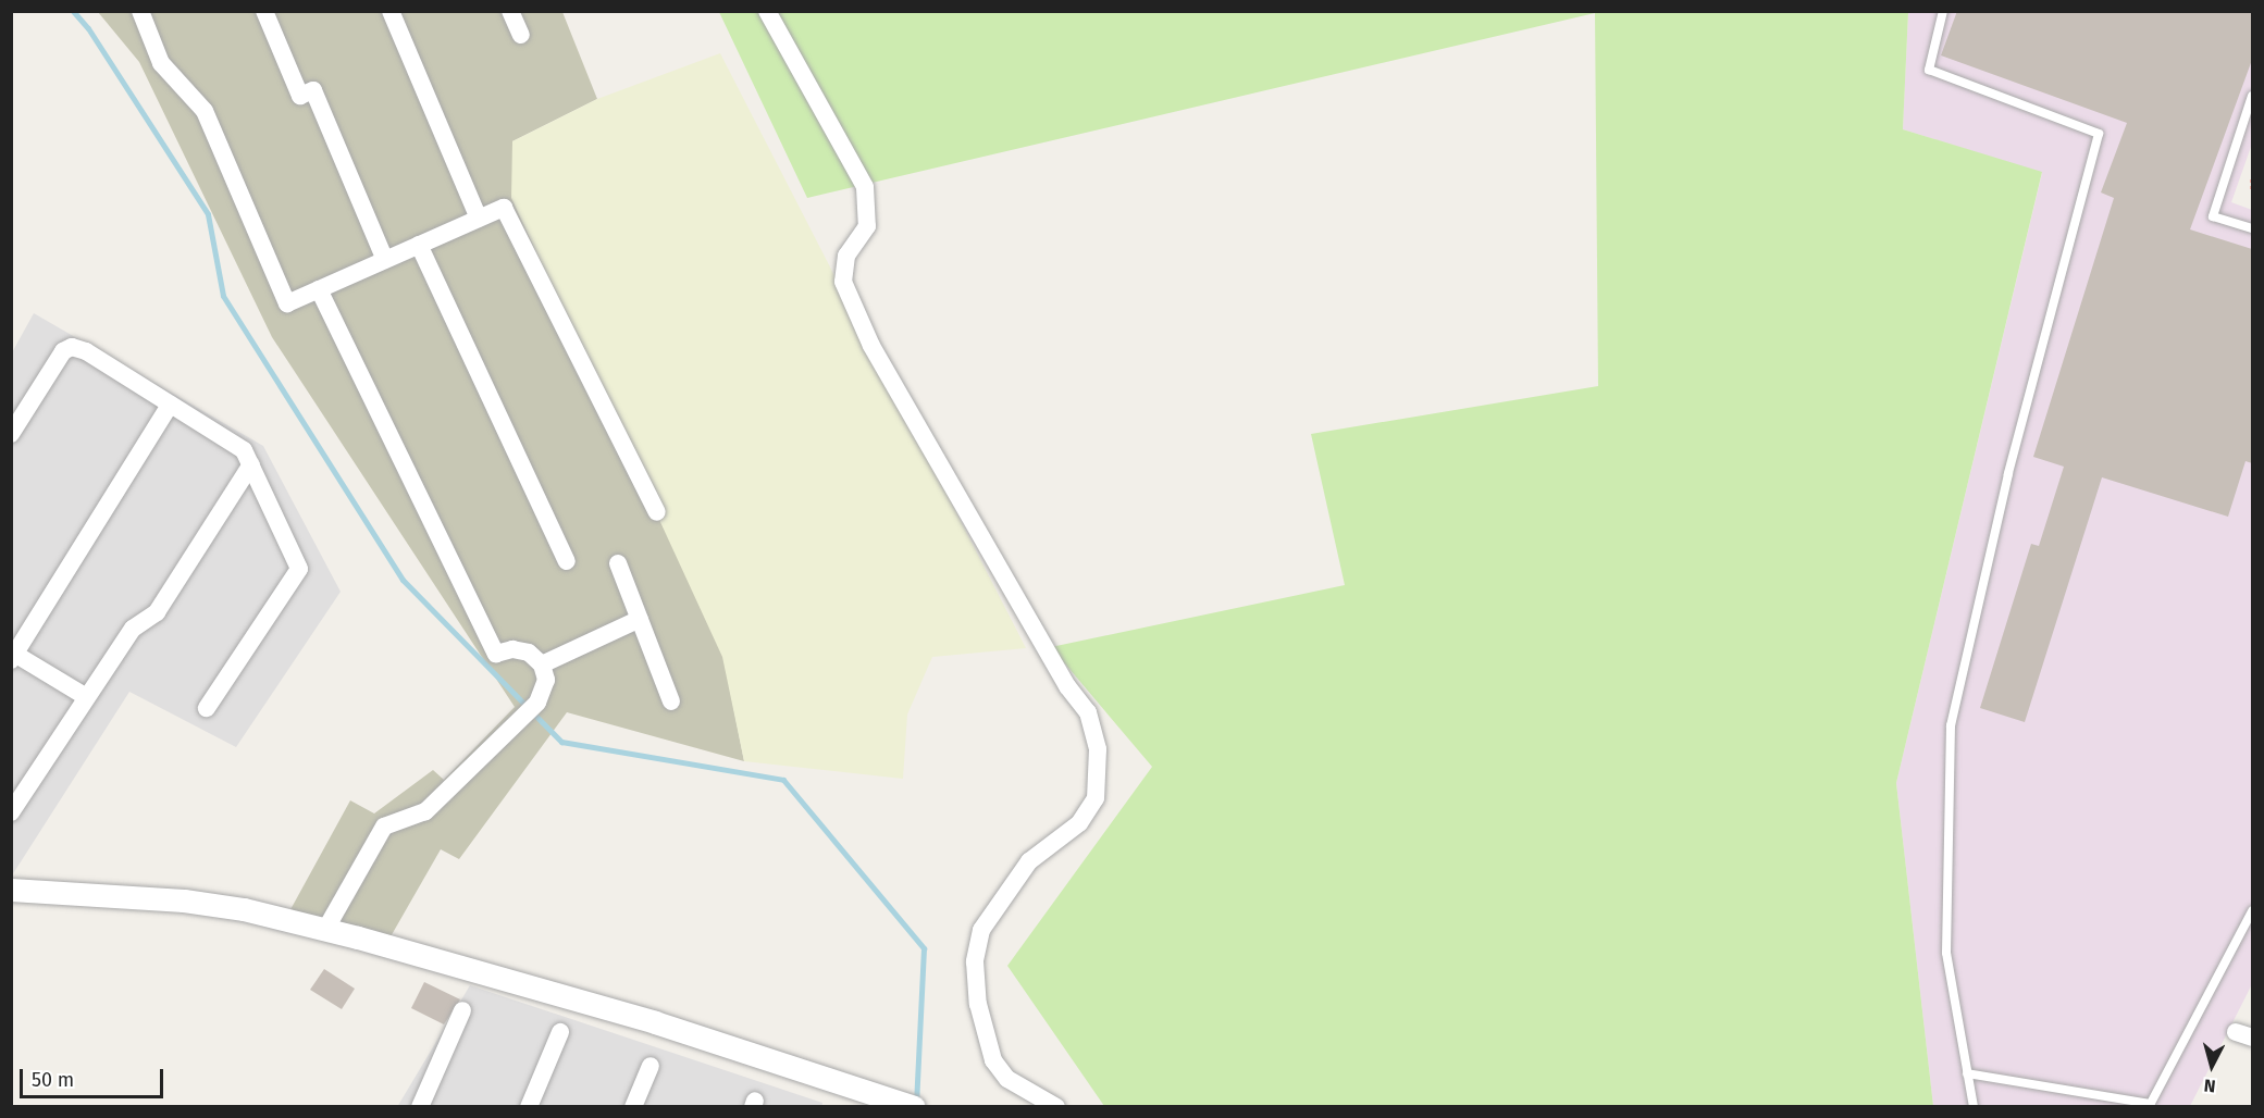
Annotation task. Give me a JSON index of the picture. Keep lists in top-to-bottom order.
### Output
{
  "scale_bar": "50 m",
  "north": "bottom"
}
